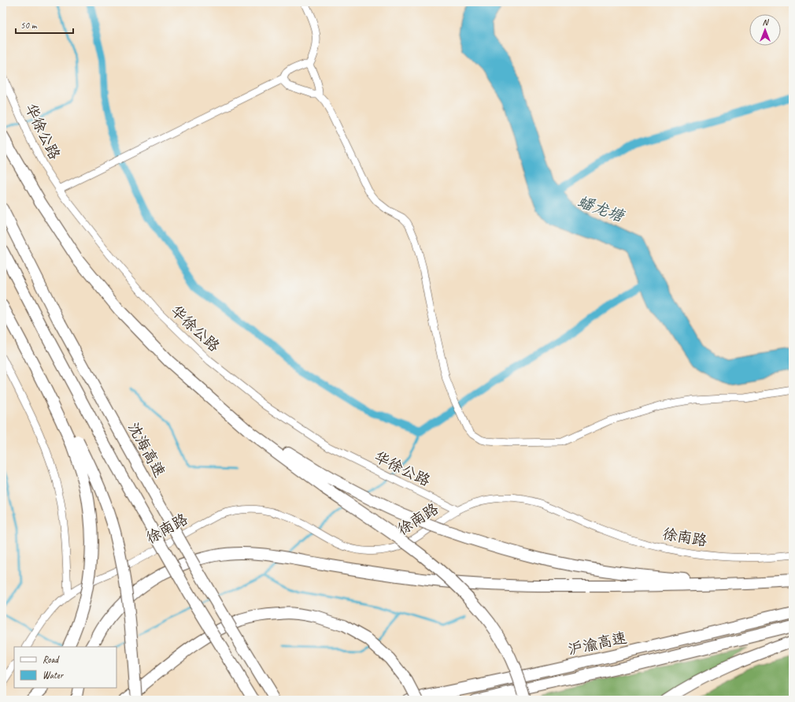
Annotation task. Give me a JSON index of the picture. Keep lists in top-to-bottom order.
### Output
{
  "streets": {
    "highway": ["沈海高速", "沪渝高速"],
    "street": ["华徐公路", "徐南路"]
  },
  "crossings": [
    ["华徐公路", "徐南路"]
  ],
  "water": ["蟠龙塘"],
  "legend": ["Road", "Water"],
  "scale_bar": "50 m",
  "north": "top"
}
